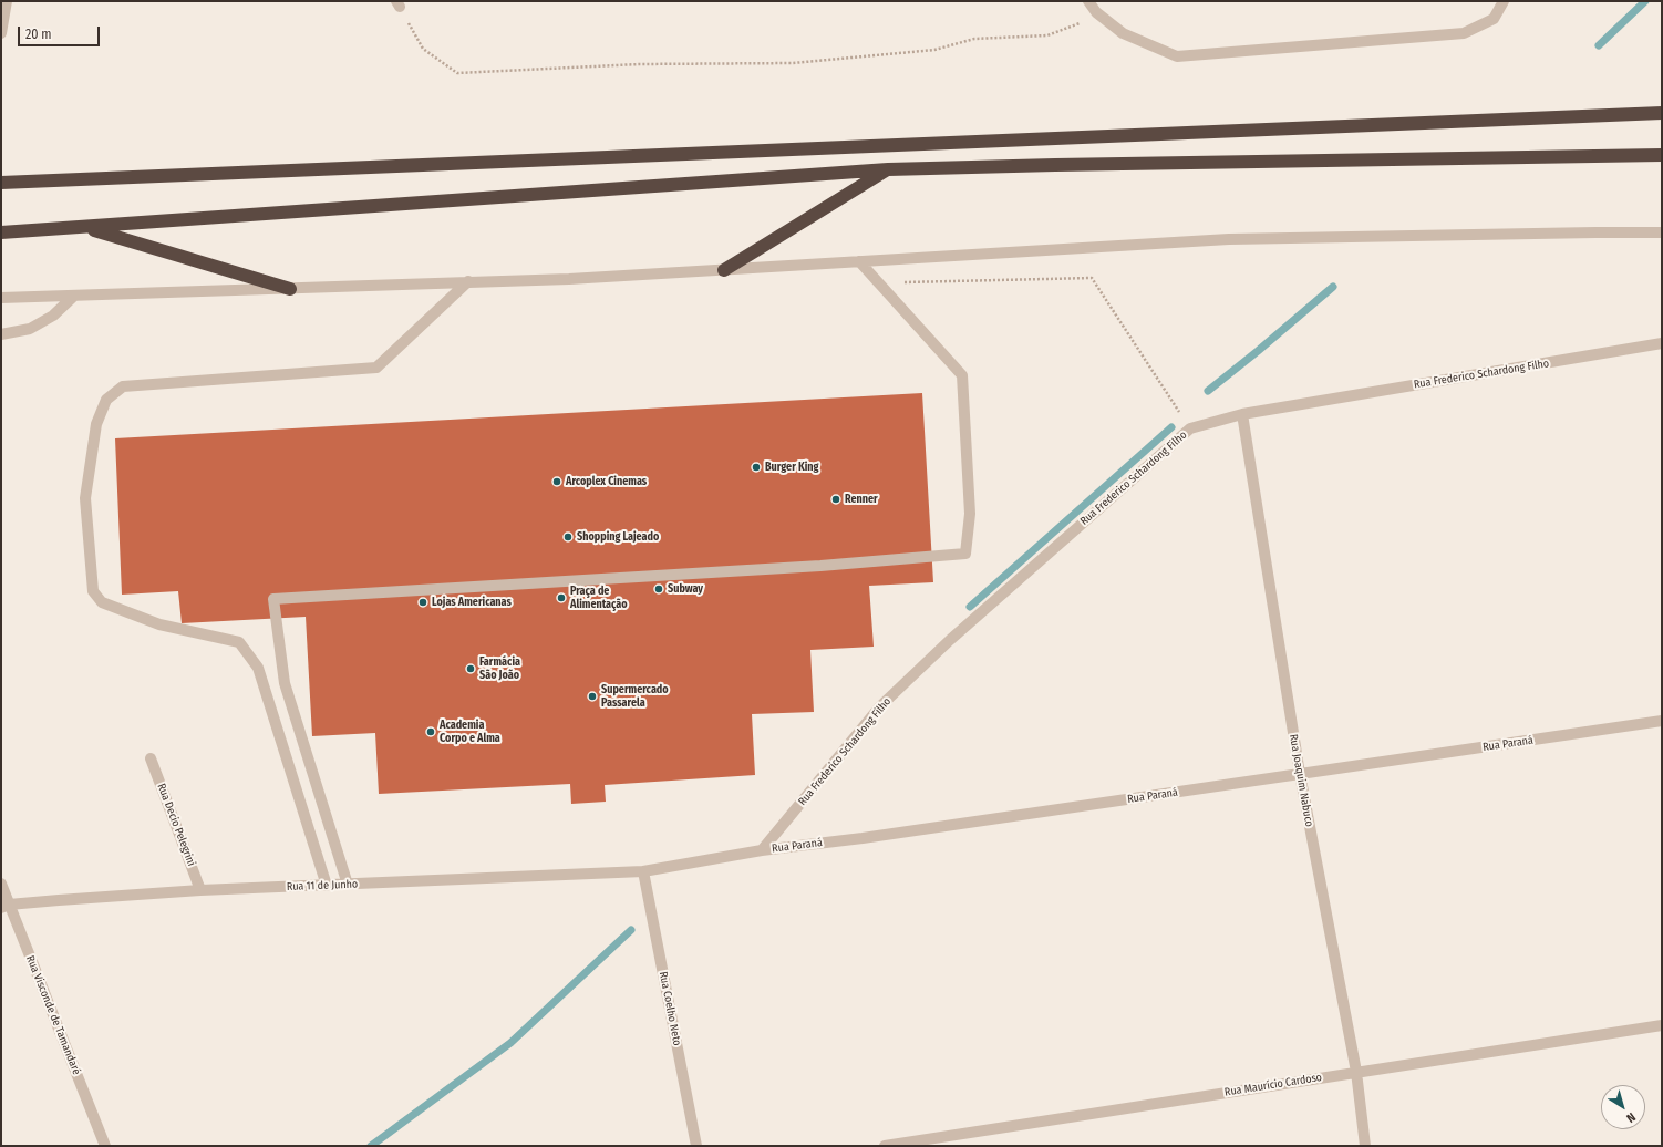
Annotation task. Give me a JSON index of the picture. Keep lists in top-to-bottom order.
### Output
{
  "streets": {
    "street": [
      "Rua Frederico Schardong Filho",
      "Rua Paraná",
      "Rua Joaquim Nabuco",
      "Rua Decio Pelegrini",
      "Rua 11 de Junho",
      "Rua Coelho Neto",
      "Rua Visconde de Tamandaré",
      "Rua Maurício Cardoso"
    ]
  },
  "crossings": [
    ["Rua Frederico Schardong Filho", "Rua Paraná"],
    ["Rua Frederico Schardong Filho", "Rua Joaquim Nabuco"],
    ["Rua Paraná", "Rua Joaquim Nabuco"],
    ["Rua Paraná", "Rua 11 de Junho"],
    ["Rua Paraná", "Rua Coelho Neto"],
    ["Rua Joaquim Nabuco", "Rua Maurício Cardoso"],
    ["Rua Decio Pelegrini", "Rua 11 de Junho"],
    ["Rua 11 de Junho", "Rua Coelho Neto"],
    ["Rua 11 de Junho", "Rua Visconde de Tamandaré"]
  ],
  "places": [
    "Burger King",
    "Arcoplex Cinemas",
    "Renner",
    "Shopping Lajeado",
    "Subway",
    "Praça de Alimentação",
    "Lojas Americanas",
    "Farmácia São João",
    "Supermercado Passarela",
    "Academia Corpo e Alma"
  ],
  "scale_bar": "20 m",
  "north": "bottom right"
}
